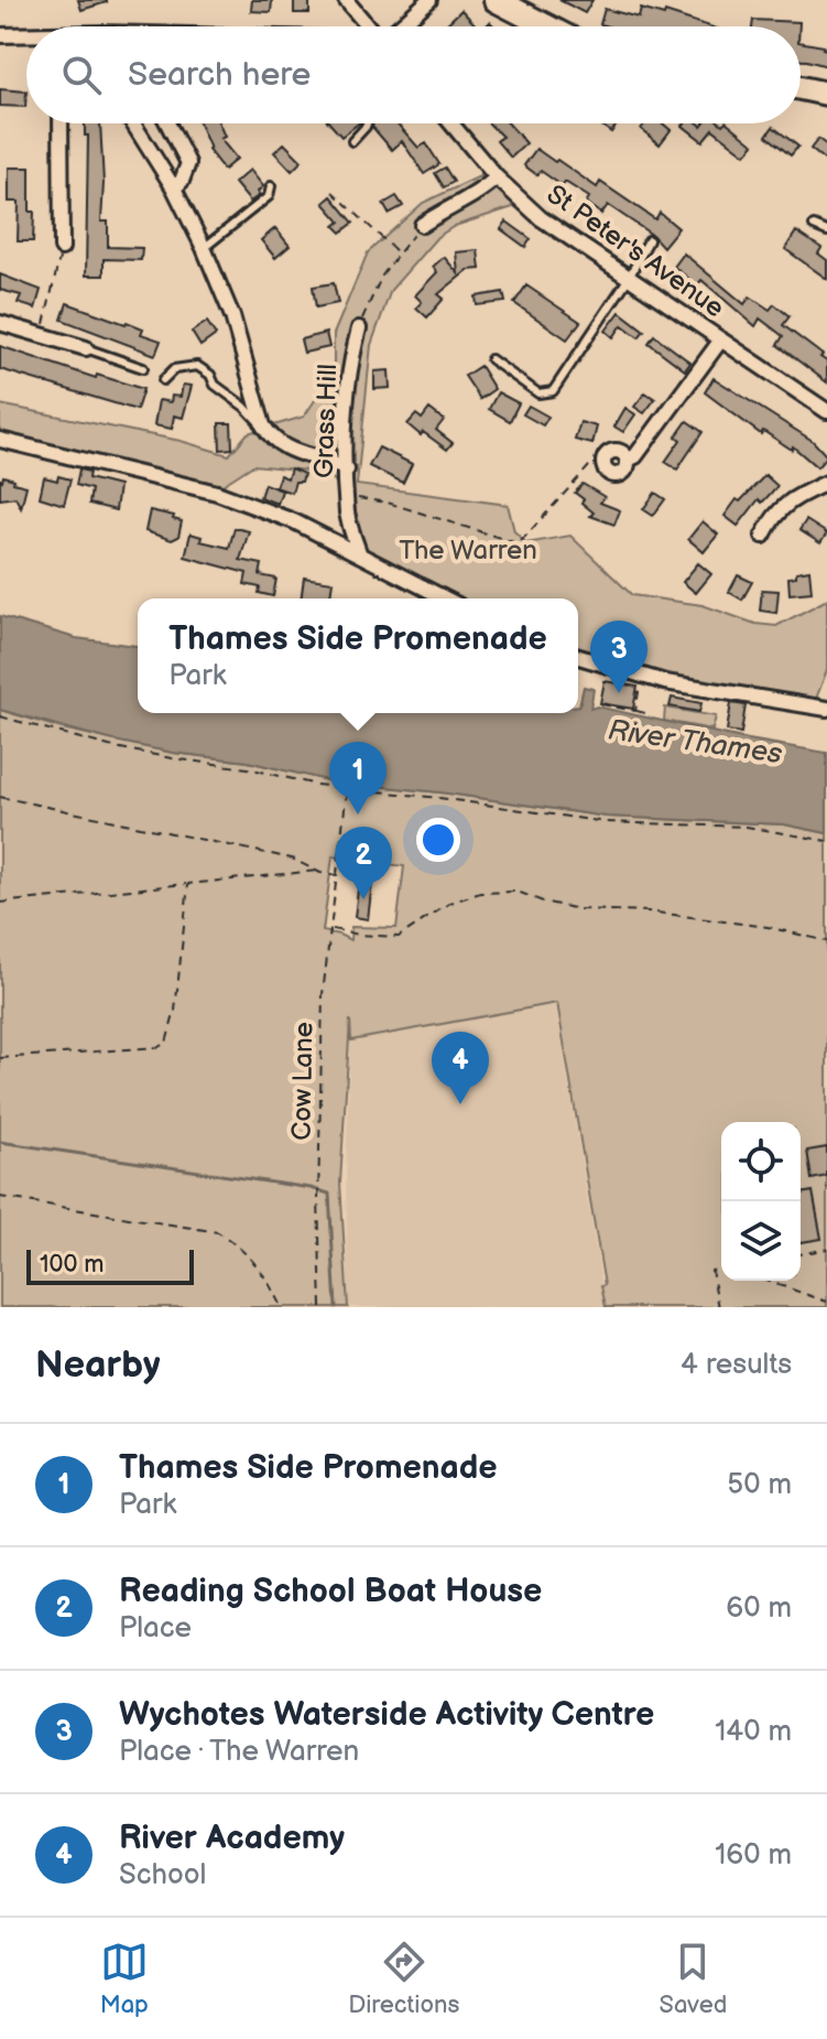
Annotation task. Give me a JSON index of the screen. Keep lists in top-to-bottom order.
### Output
{
  "streets": {
    "street": ["St Peter's Avenue", "Grass Hill"],
    "path": ["Cow Lane"]
  },
  "water": ["River Thames"],
  "parks": ["The Warren"],
  "scale_bar": "100 m",
  "page": {
    "search": "Search here",
    "popup": ["Thames Side Promenade", "Park"],
    "pins": [
      "3",
      "1",
      "2",
      "4"
    ],
    "scale": "100 m",
    "heading": ["Nearby", "4 results"],
    "list": [
      {
        "mark": "1",
        "name": "Thames Side Promenade",
        "note": "Park",
        "value": "50 m"
      },
      {
        "mark": "2",
        "name": "Reading School Boat House",
        "note": "Place",
        "value": "60 m"
      },
      {
        "mark": "3",
        "name": "Wychotes Waterside Activity Centre",
        "note": "Place · The Warren",
        "value": "140 m"
      },
      {
        "mark": "4",
        "name": "River Academy",
        "note": "School",
        "value": "160 m"
      }
    ],
    "nav": ["Map", "Directions", "Saved"]
  }
}
